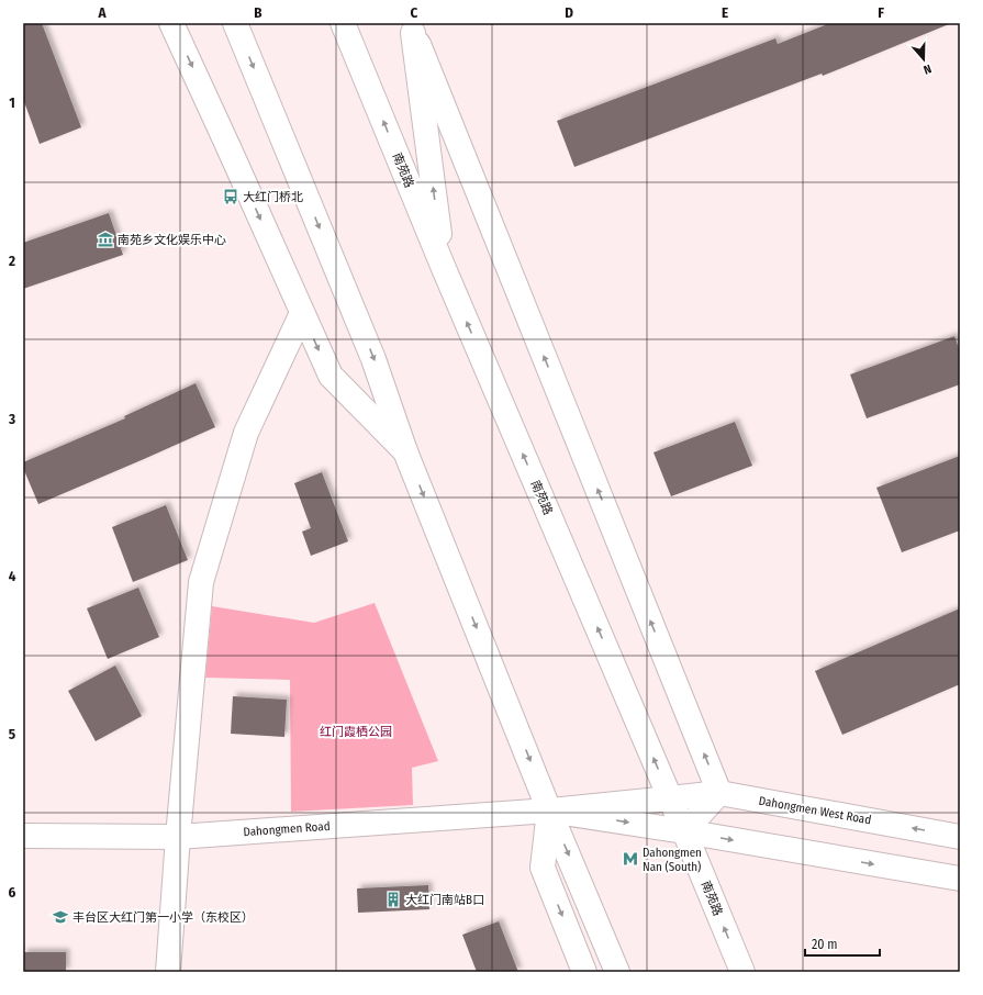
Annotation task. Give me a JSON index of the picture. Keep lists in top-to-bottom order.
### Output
{
  "streets": {
    "main road": ["南苑路", "Dahongmen West Road", "Dahongmen Road"]
  },
  "crossings": [
    ["南苑路", "Dahongmen West Road"],
    ["Dahongmen West Road", "Dahongmen Road"]
  ],
  "parks": ["红门霞栖公园"],
  "places": {
    "bus stop": ["大红门桥北"],
    "museum": ["南苑乡文化娱乐中心"],
    "metro station": ["Dahongmen Nan (South)"],
    "building": ["大红门南站B口"],
    "school or university": ["丰台区大红门第一小学（东校区）"]
  },
  "scale_bar": "20 m",
  "north": "bottom",
  "grid": {
    "columns": [
      "A",
      "B",
      "C",
      "D",
      "E",
      "F"
    ],
    "rows": [
      "1",
      "2",
      "3",
      "4",
      "5",
      "6"
    ]
  }
}
